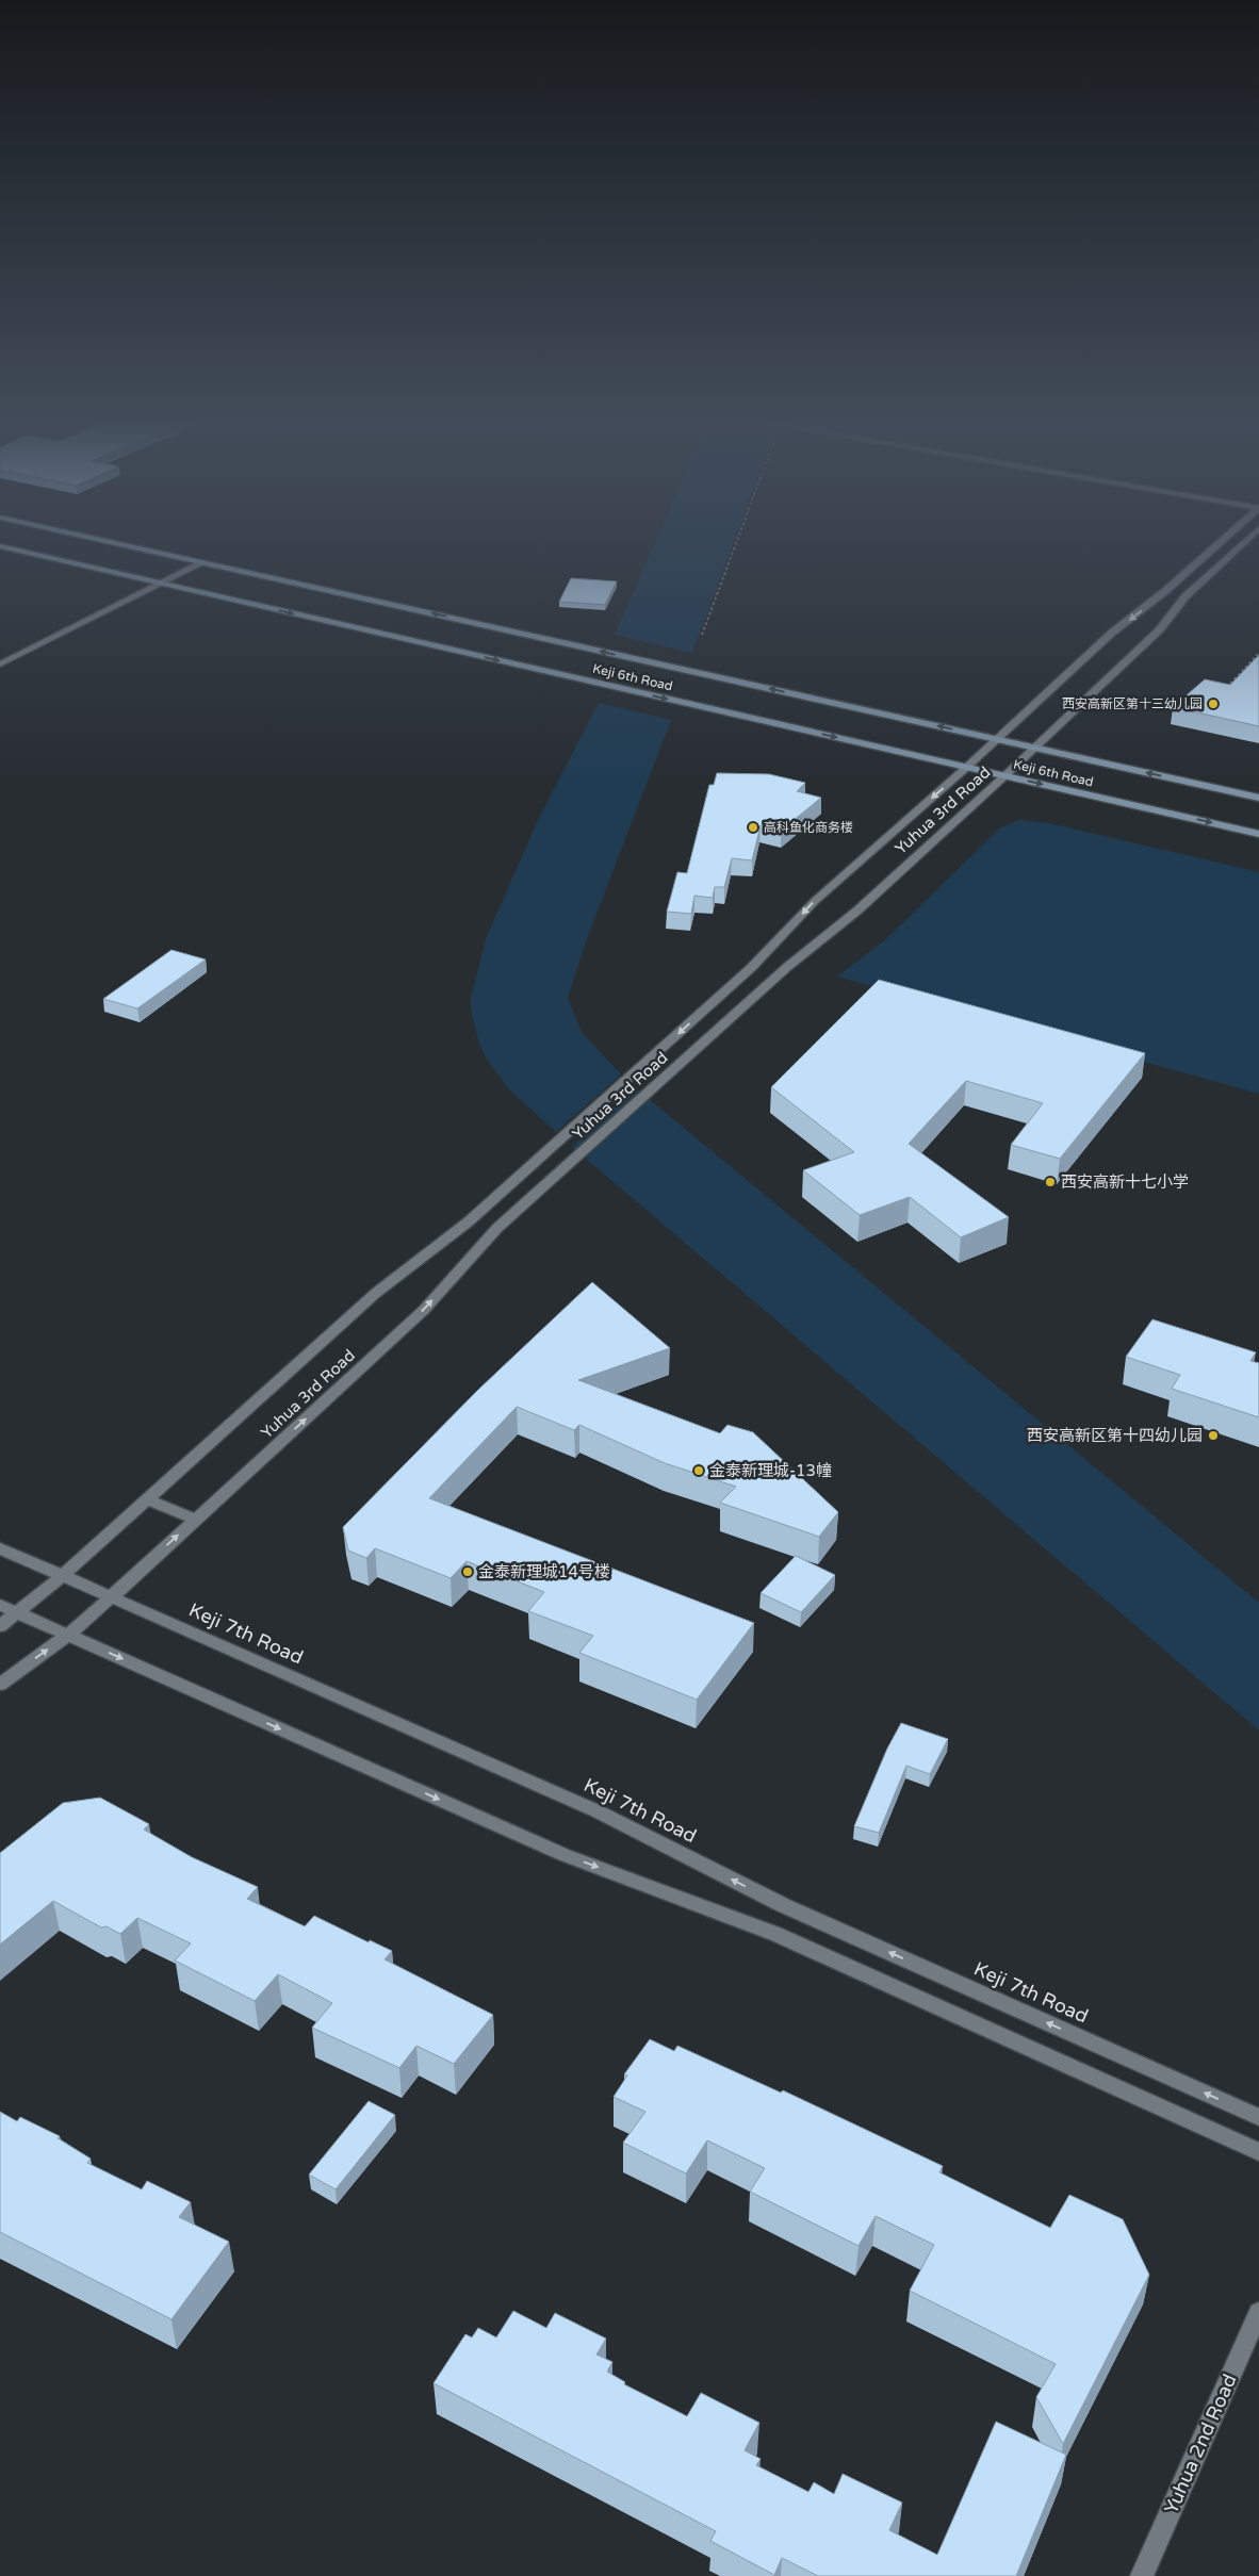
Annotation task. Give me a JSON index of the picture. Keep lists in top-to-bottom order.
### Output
{
  "streets": {
    "main road": ["Keji 6th Road"],
    "street": ["Yuhua 3rd Road", "Keji 7th Road", "Yuhua 2nd Road"]
  },
  "crossings": [
    ["Keji 6th Road", "Yuhua 3rd Road"],
    ["Yuhua 3rd Road", "Keji 7th Road"]
  ],
  "places": [
    "西安高新区第十三幼儿园",
    "高科鱼化商务楼",
    "西安高新十七小学",
    "西安高新区第十四幼儿园",
    "金泰新理城-13幢",
    "金泰新理城14号楼"
  ]
}
